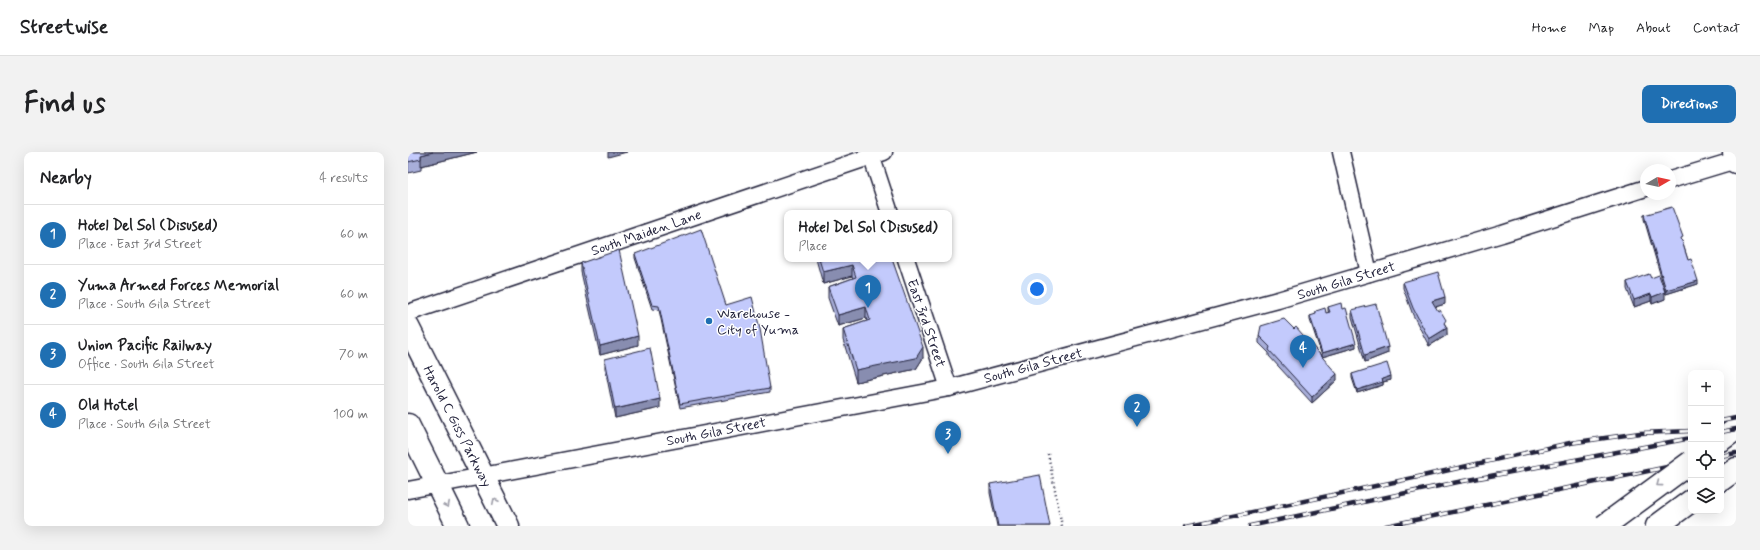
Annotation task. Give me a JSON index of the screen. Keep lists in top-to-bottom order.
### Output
{
  "streets": {
    "main road": ["Harold C Giss Parkway"],
    "street": ["South Maiden Lane", "South Gila Street", "East 3rd Street"]
  },
  "crossings": [
    ["South Gila Street", "East 3rd Street"],
    ["South Gila Street", "Harold C Giss Parkway"]
  ],
  "places": ["Warehouse - City of Yuma"],
  "north": "right",
  "page": {
    "header": "Streetwise",
    "nav": [
      "Home",
      "Map",
      "About",
      "Contact"
    ],
    "buttons": "Directions",
    "title": "Find us",
    "heading": ["Nearby", "4 results"],
    "list": [
      {
        "mark": "1",
        "name": "Hotel Del Sol (Disused)",
        "note": "Place · East 3rd Street",
        "value": "60 m"
      },
      {
        "mark": "2",
        "name": "Yuma Armed Forces Memorial",
        "note": "Place · South Gila Street",
        "value": "60 m"
      },
      {
        "mark": "3",
        "name": "Union Pacific Railway",
        "note": "Office · South Gila Street",
        "value": "70 m"
      },
      {
        "mark": "4",
        "name": "Old Hotel",
        "note": "Place · South Gila Street",
        "value": "100 m"
      }
    ],
    "popup": ["Hotel Del Sol (Disused)", "Place"],
    "pins": [
      "1",
      "4",
      "2",
      "3"
    ],
    "map_buttons": ["+", "−"]
  }
}
